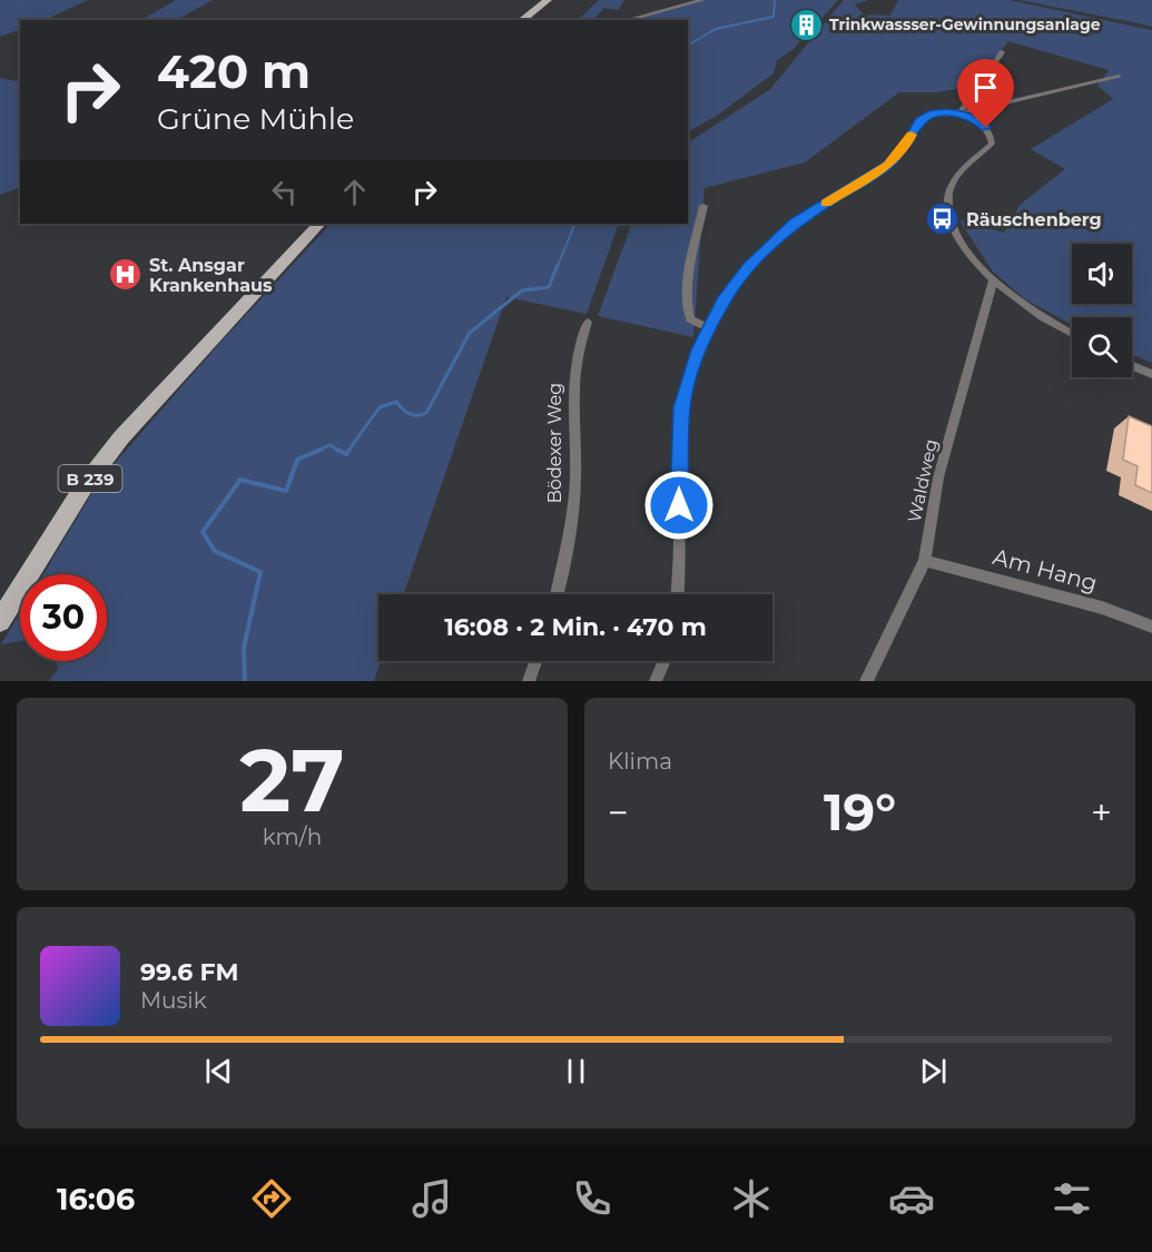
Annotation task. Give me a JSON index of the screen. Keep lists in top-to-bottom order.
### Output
{
  "streets": {
    "main road": ["B 239"],
    "street": ["Bödexer Weg", "Waldweg", "Am Hang"]
  },
  "crossings": [
    ["Waldweg", "Am Hang"]
  ],
  "places": {
    "building": ["Trinkwassser-Gewinnungsanlage"],
    "bus stop": ["Räuschenberg"],
    "hospital": ["St. Ansgar Krankenhaus"]
  },
  "page": {
    "turn": ["420 m", "Grüne Mühle"],
    "limit": "30",
    "trip": "16:08 · 2 Min. · 470 m",
    "tile": [
      ["27", "km/h"],
      "Klima"
    ],
    "heat": ["−", "19°", "+"],
    "song": ["99.6 FM", "Musik"],
    "tabs": "16:06"
  }
}
